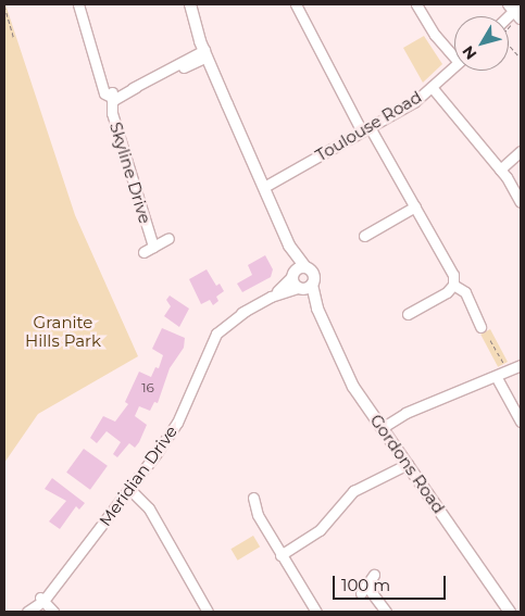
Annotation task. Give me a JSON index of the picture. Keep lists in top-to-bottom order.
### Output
{
  "streets": {
    "street": [
      "Toulouse Road",
      "Skyline Drive",
      "Gordons Road",
      "Meridian Drive"
    ]
  },
  "crossings": [
    ["Gordons Road", "Meridian Drive"]
  ],
  "parks": ["Granite Hills Park"],
  "house_numbers": ["16"],
  "scale_bar": "100 m",
  "north": "bottom left"
}
